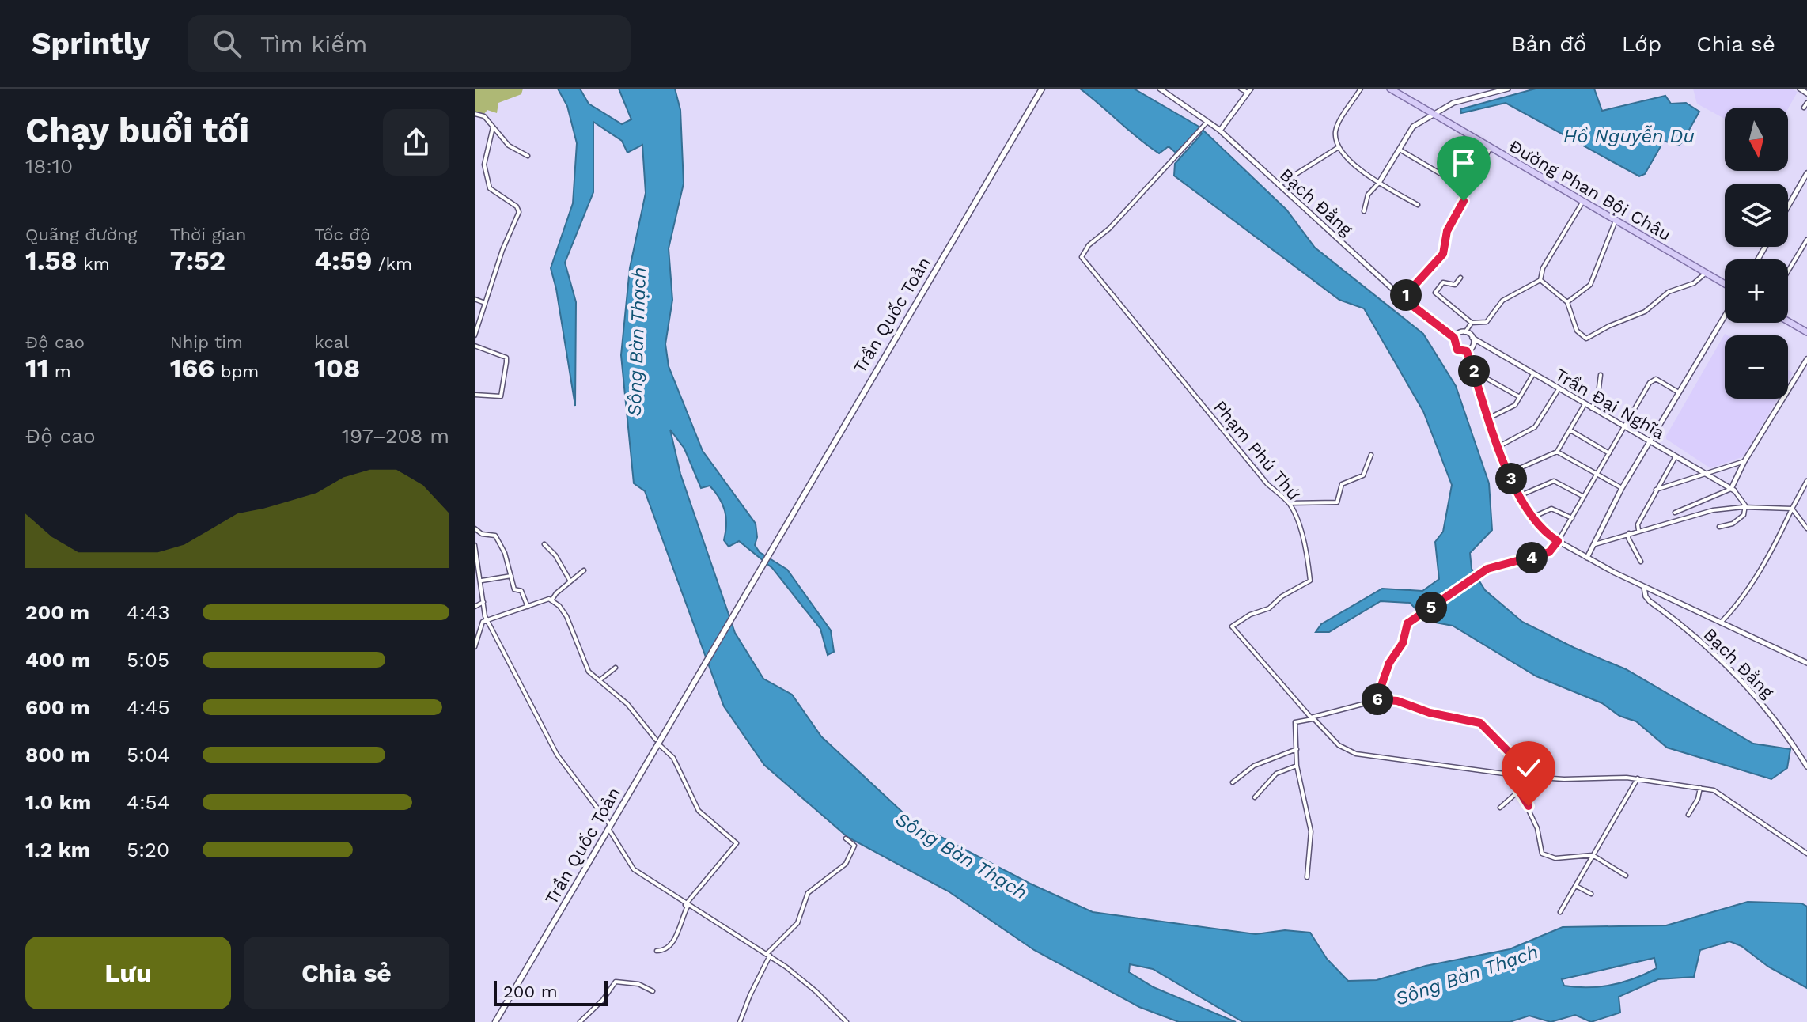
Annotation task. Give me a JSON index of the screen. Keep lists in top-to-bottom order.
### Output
{
  "streets": {
    "main road": ["Đường Phan Bội Châu", "Trần Quốc Toản"],
    "street": ["Bạch Đằng", "Trần Đại Nghĩa", "Phạm Phú Thứ"]
  },
  "crossings": [
    ["Bạch Đằng", "Trần Đại Nghĩa"],
    ["Bạch Đằng", "Phạm Phú Thứ"]
  ],
  "water": ["Hồ Nguyễn Du", "Sông Bàn Thạch"],
  "scale_bar": "200 m",
  "north": "bottom",
  "page": {
    "header": "Sprintly",
    "search": "Tìm kiếm",
    "nav": ["Bản đồ", "Lớp", "Chia sẻ"],
    "heading": ["Chạy buổi tối", "18:10"],
    "map_buttons": ["+", "−"],
    "stats": [
      ["Quãng đường", "1.58 km"],
      ["Thời gian", "7:52"],
      ["Tốc độ", "4:59 /km"],
      ["Độ cao", "11 m"],
      ["Nhịp tim", "166 bpm"],
      ["kcal", "108"]
    ],
    "pins": [
      "1",
      "2",
      "3",
      "4",
      "5",
      "6"
    ],
    "chart": ["Độ cao", "197–208 m"],
    "list": [
      {
        "name": "200 m",
        "note": "4:43"
      },
      {
        "name": "400 m",
        "note": "5:05"
      },
      {
        "name": "600 m",
        "note": "4:45"
      },
      {
        "name": "800 m",
        "note": "5:04"
      },
      {
        "name": "1.0 km",
        "note": "4:54"
      },
      {
        "name": "1.2 km",
        "note": "5:20"
      }
    ],
    "buttons": ["Lưu", "Chia sẻ"],
    "scale": "200 m"
  }
}
